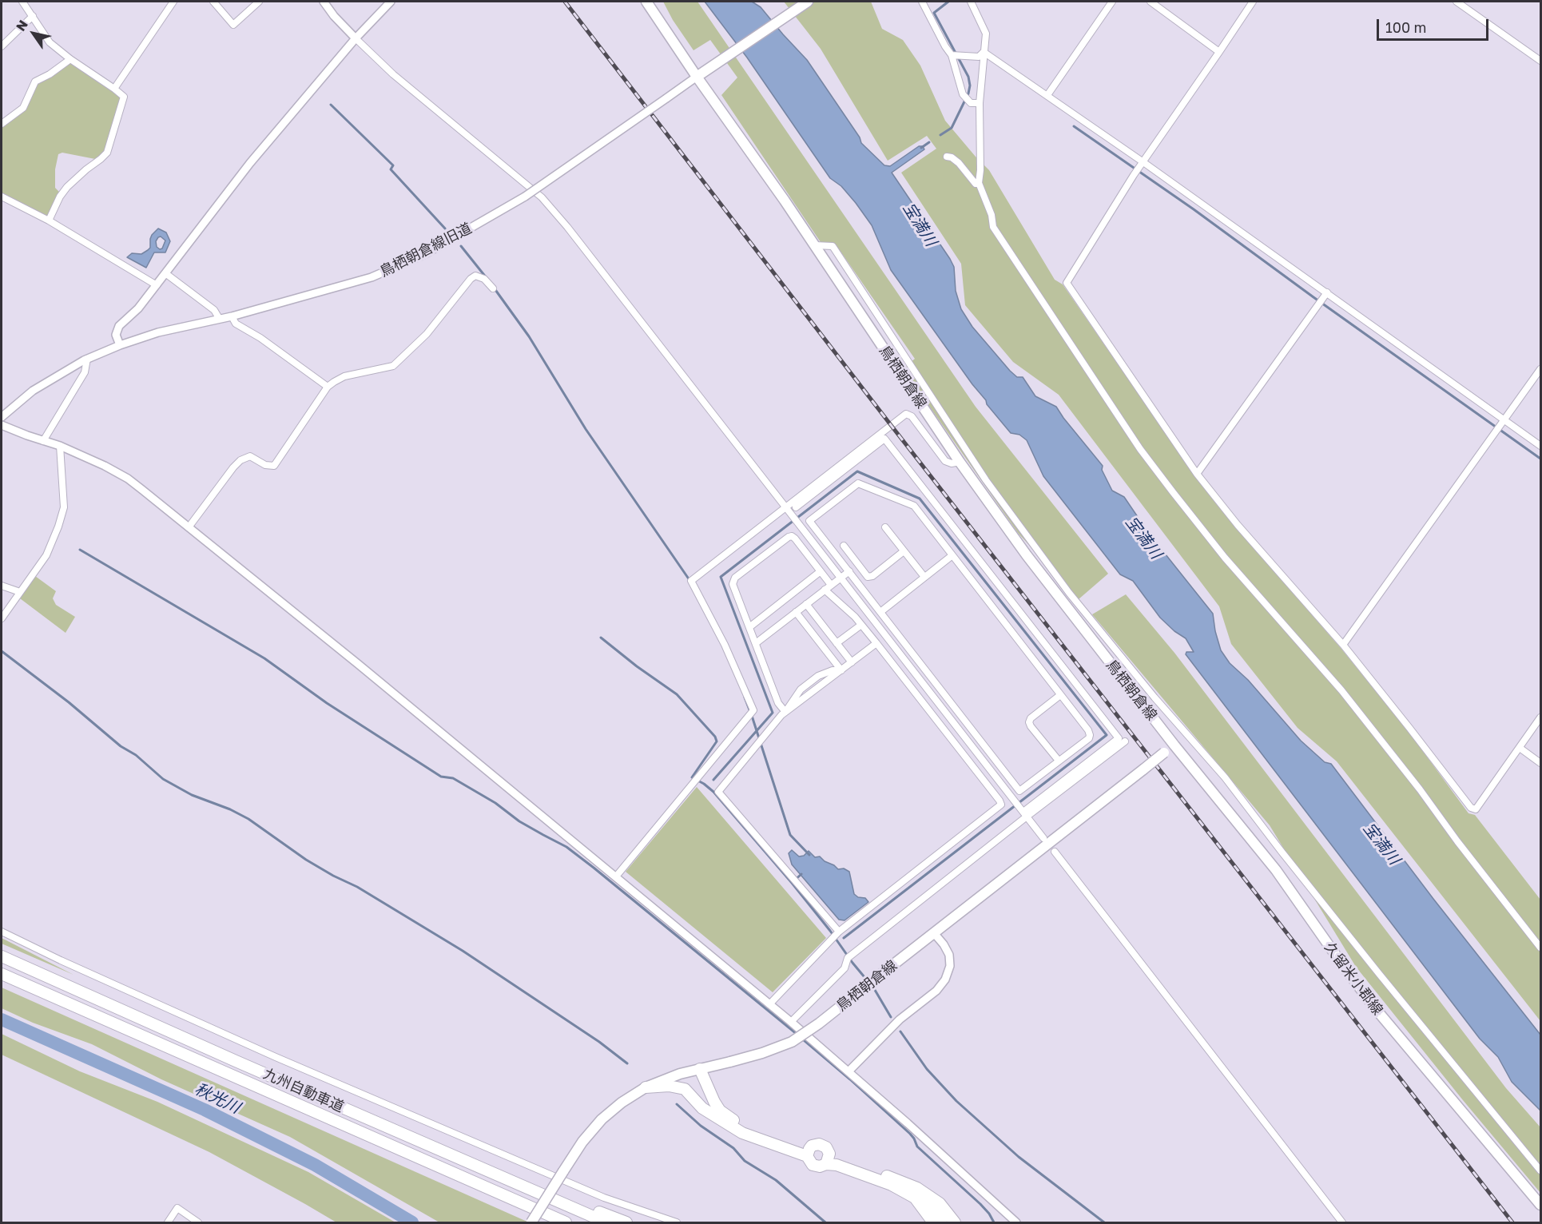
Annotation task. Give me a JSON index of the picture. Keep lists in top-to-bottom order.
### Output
{
  "streets": {
    "highway": ["九州自動車道"],
    "main road": ["鳥栖朝倉線", "久留米小郡線"],
    "street": ["鳥栖朝倉線旧道"]
  },
  "crossings": [
    ["鳥栖朝倉線旧道", "鳥栖朝倉線"],
    ["鳥栖朝倉線", "久留米小郡線"]
  ],
  "water": ["宝満川", "秋光川"],
  "scale_bar": "100 m",
  "north": "top left"
}
